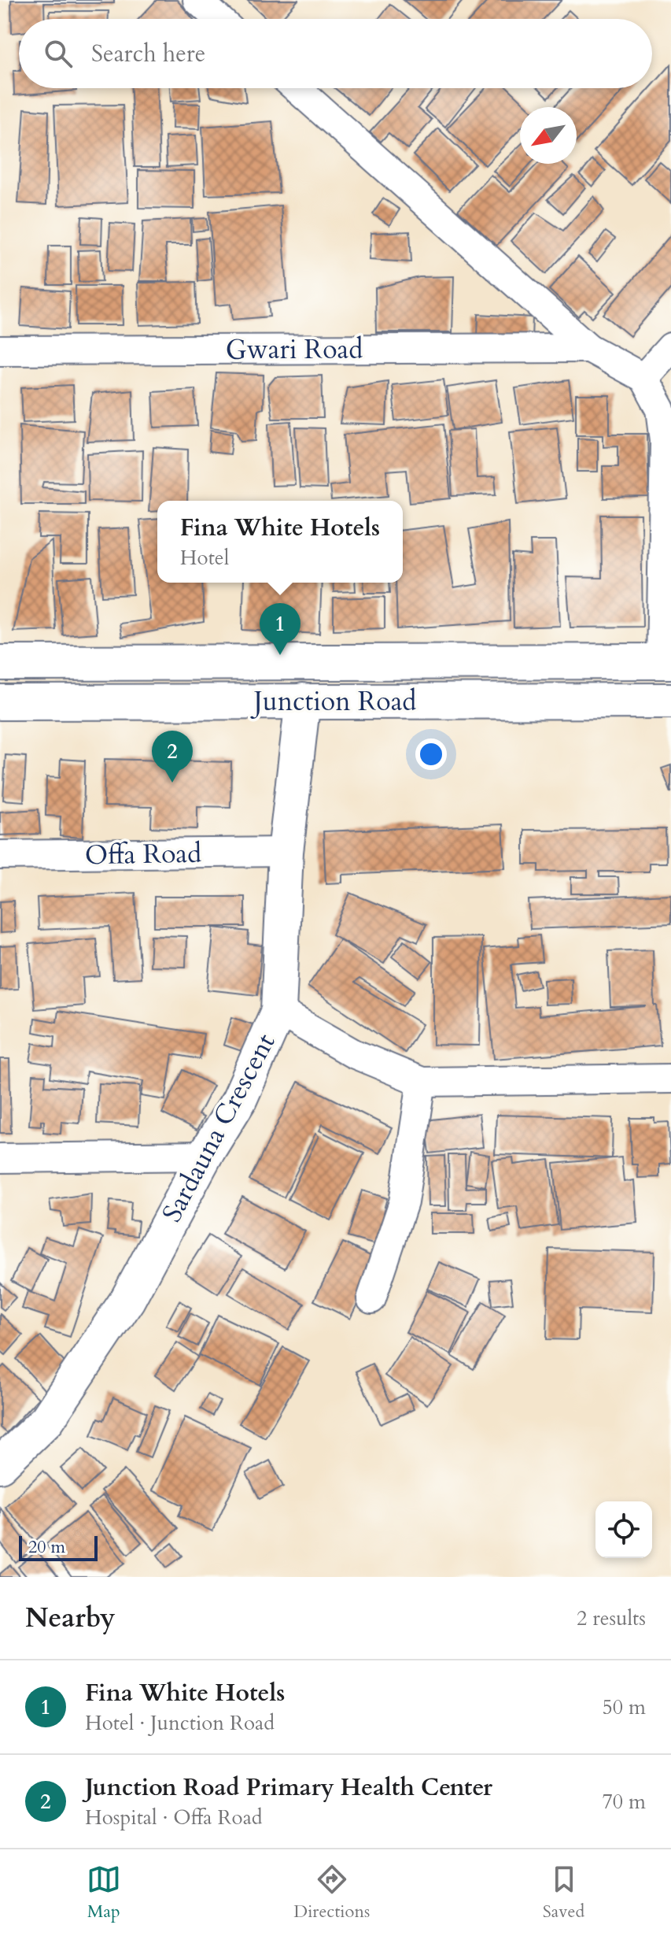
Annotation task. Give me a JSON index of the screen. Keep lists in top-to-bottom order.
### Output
{
  "streets": {
    "main road": ["Junction Road", "Sardauna Crescent"],
    "street": ["Gwari Road", "Offa Road"]
  },
  "crossings": [
    ["Junction Road", "Sardauna Crescent"],
    ["Offa Road", "Sardauna Crescent"]
  ],
  "scale_bar": "20 m",
  "north": "bottom left",
  "page": {
    "search": "Search here",
    "popup": ["Fina White Hotels", "Hotel"],
    "pins": ["1", "2"],
    "scale": "20 m",
    "heading": ["Nearby", "2 results"],
    "list": [
      {
        "mark": "1",
        "name": "Fina White Hotels",
        "note": "Hotel · Junction Road",
        "value": "50 m"
      },
      {
        "mark": "2",
        "name": "Junction Road Primary Health Center",
        "note": "Hospital · Offa Road",
        "value": "70 m"
      }
    ],
    "nav": ["Map", "Directions", "Saved"]
  }
}
